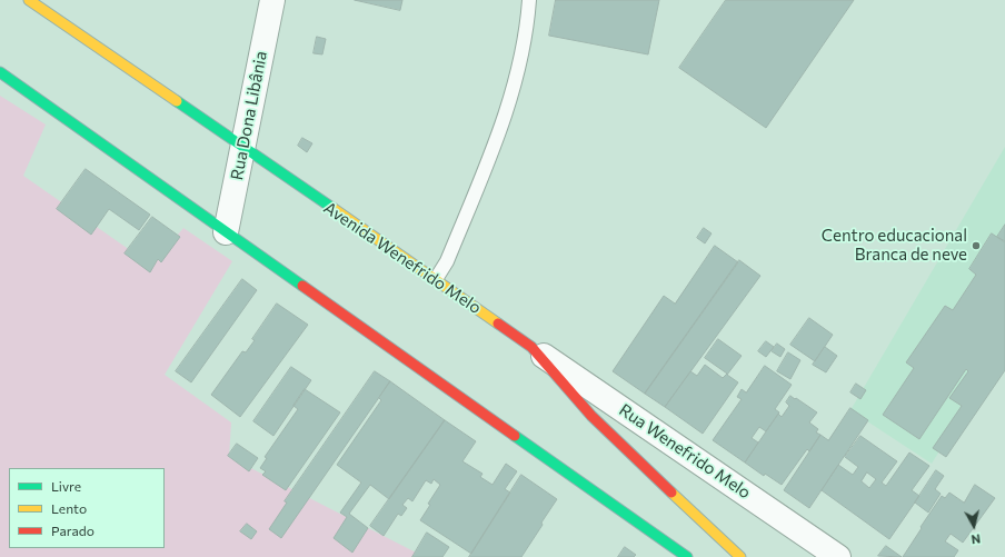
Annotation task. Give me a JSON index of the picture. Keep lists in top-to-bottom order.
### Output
{
  "streets": {
    "main road": ["Avenida Wenefrido Melo"],
    "street": ["Rua Dona Libânia", "Rua Wenefrido Melo"]
  },
  "crossings": [
    ["Rua Dona Libânia", "Avenida Wenefrido Melo"],
    ["Avenida Wenefrido Melo", "Rua Wenefrido Melo"]
  ],
  "places": ["Centro educacional Branca de neve"],
  "legend": ["Livre", "Lento", "Parado"],
  "north": "bottom"
}
